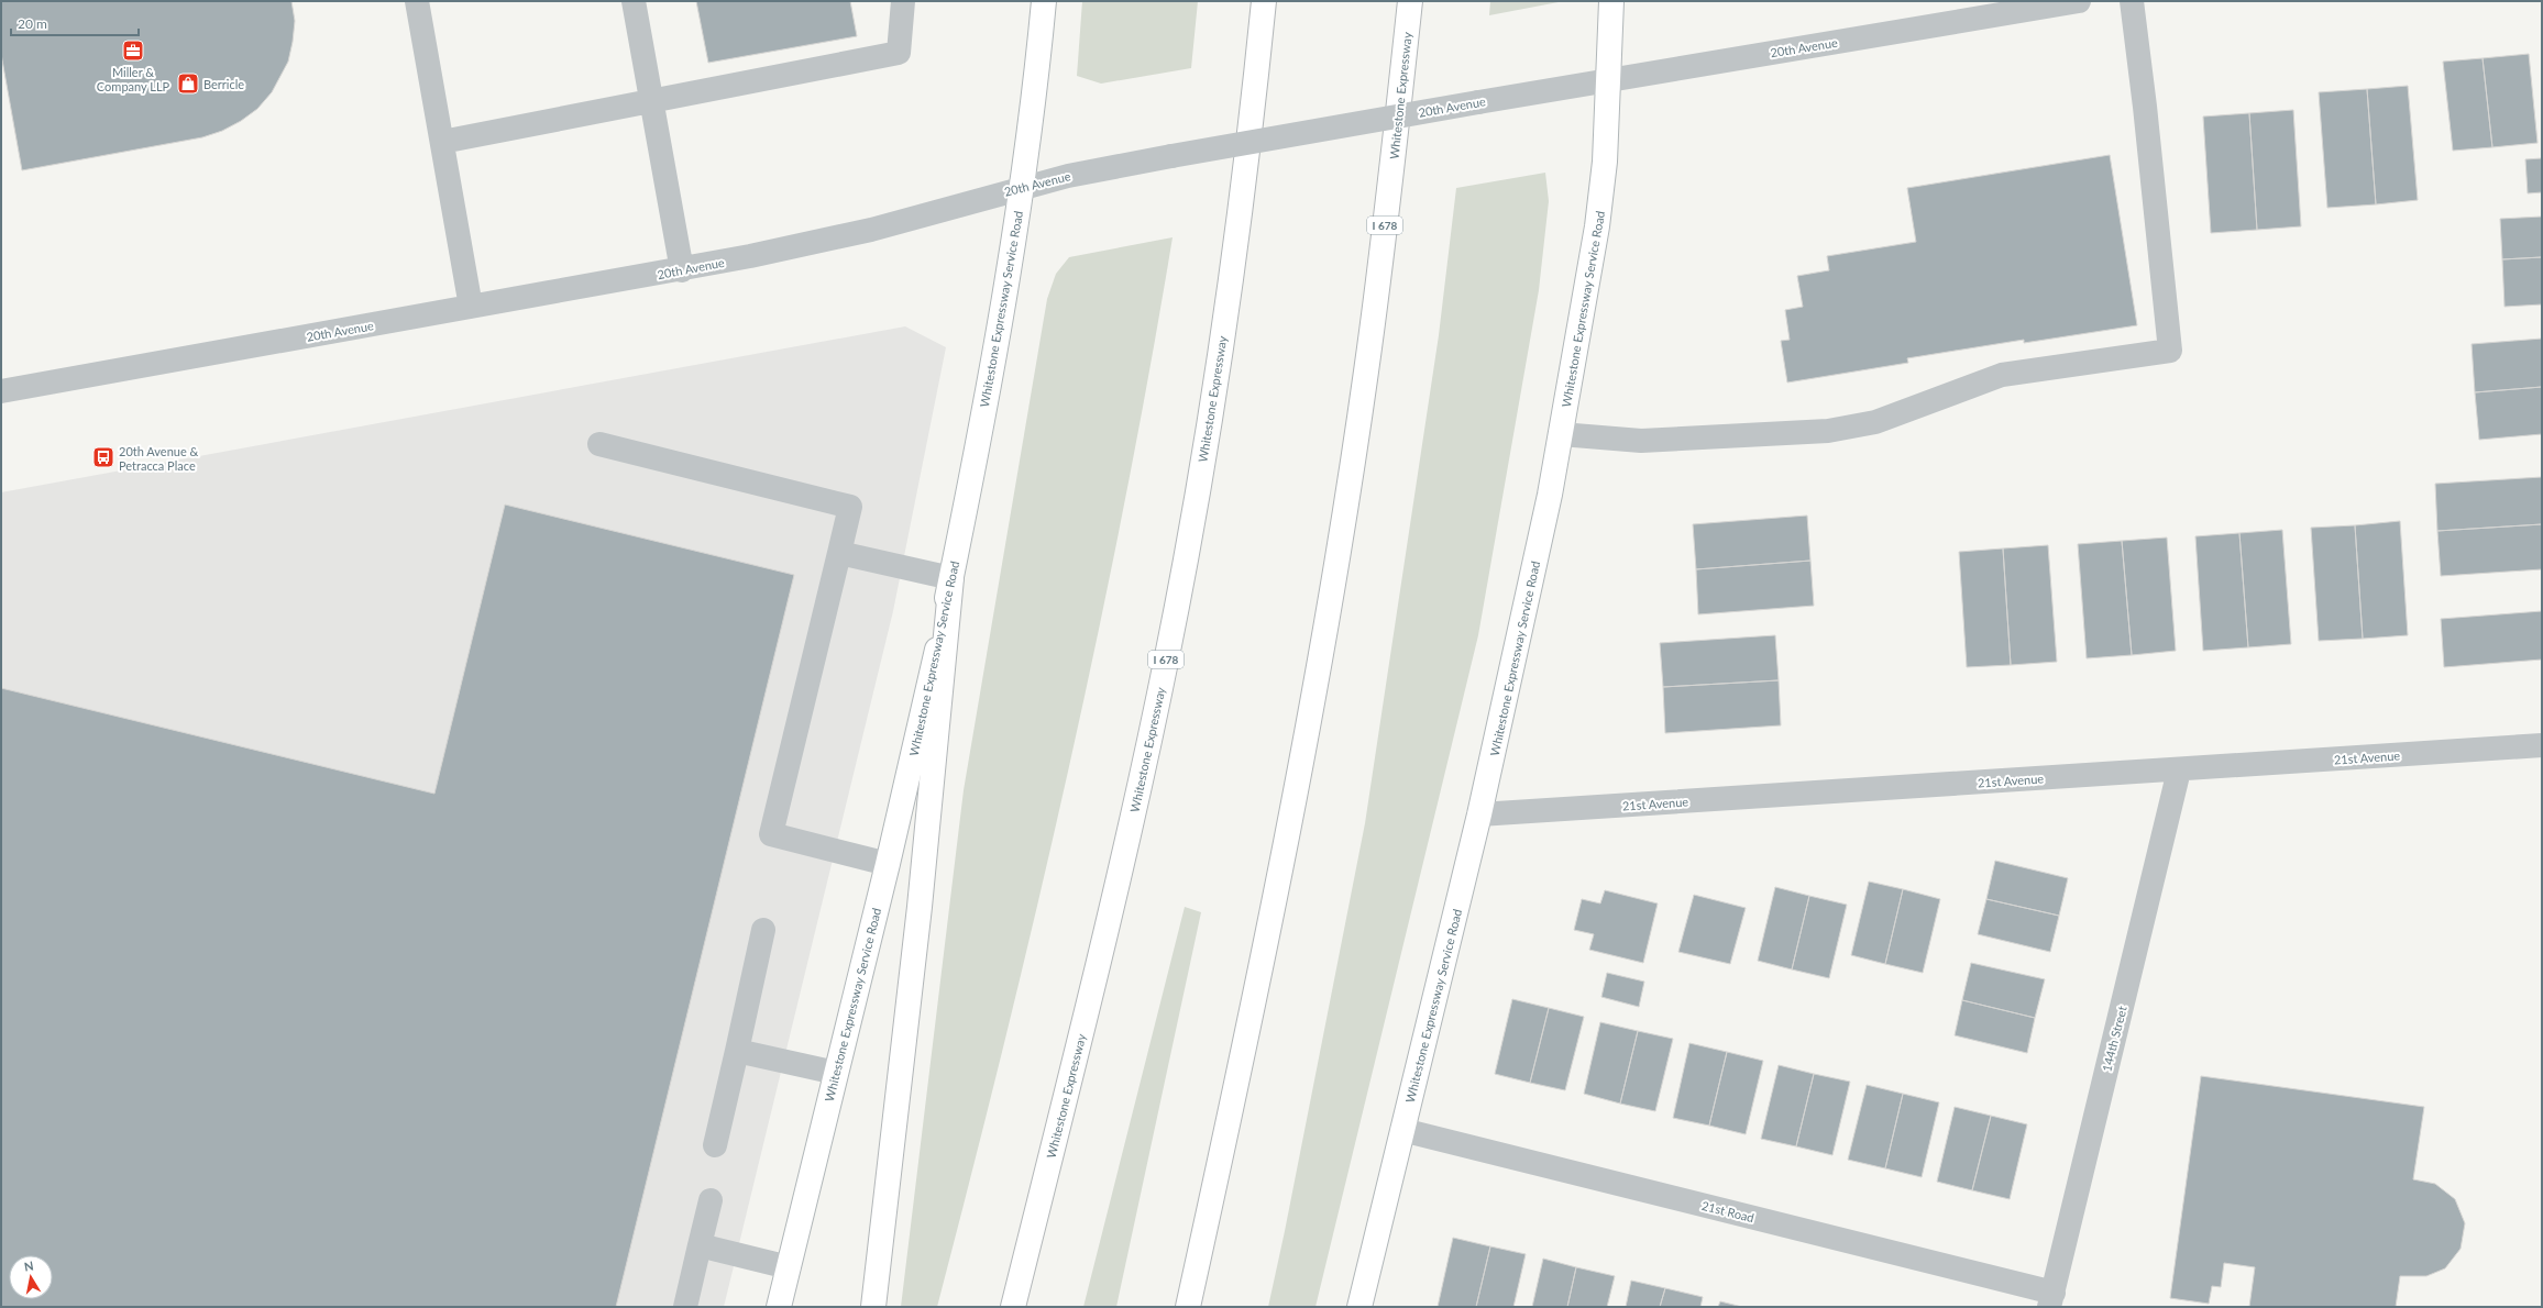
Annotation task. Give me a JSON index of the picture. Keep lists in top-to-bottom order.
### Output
{
  "streets": {
    "main road": ["Whitestone Expressway", "I 678", "Whitestone Expressway Service Road"],
    "street": [
      "20th Avenue",
      "21st Avenue",
      "144th Street",
      "21st Road"
    ]
  },
  "crossings": [
    ["20th Avenue", "Whitestone Expressway Service Road"],
    ["Whitestone Expressway Service Road", "21st Avenue"],
    ["Whitestone Expressway Service Road", "21st Road"],
    ["21st Avenue", "144th Street"],
    ["144th Street", "21st Road"]
  ],
  "places": {
    "office": ["Miller & Company LLP"],
    "shop": ["Berricle"],
    "bus stop": ["20th Avenue & Petracca Place"]
  },
  "scale_bar": "20 m",
  "north": "top"
}
